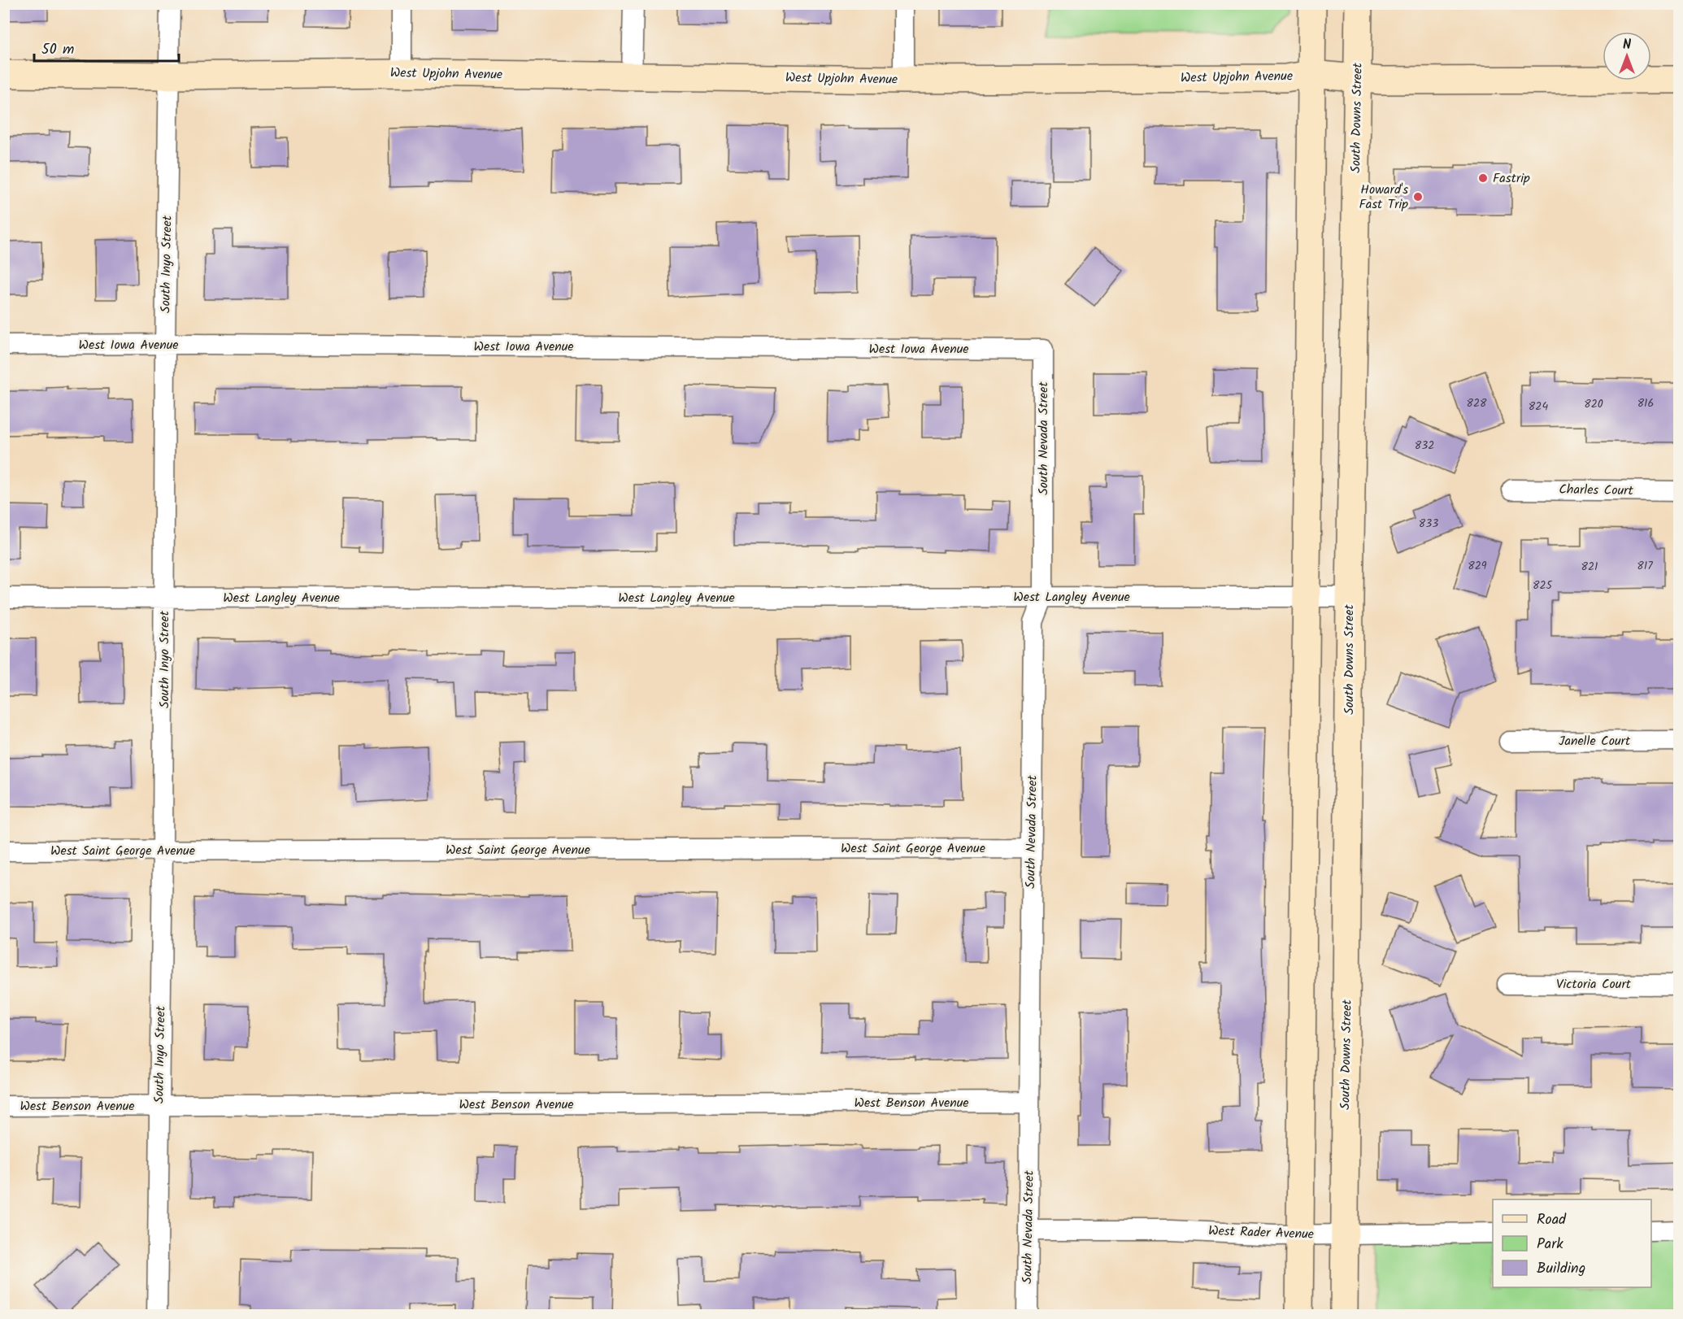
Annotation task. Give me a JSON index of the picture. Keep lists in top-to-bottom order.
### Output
{
  "streets": {
    "main road": ["West Upjohn Avenue", "South Downs Street"],
    "street": [
      "South Inyo Street",
      "West Iowa Avenue",
      "South Nevada Street",
      "Charles Court",
      "West Langley Avenue",
      "Janelle Court",
      "West Saint George Avenue",
      "Victoria Court",
      "West Benson Avenue",
      "West Rader Avenue"
    ]
  },
  "crossings": [
    ["West Upjohn Avenue", "South Downs Street"],
    ["West Upjohn Avenue", "South Inyo Street"],
    ["South Downs Street", "West Langley Avenue"],
    ["South Downs Street", "West Rader Avenue"],
    ["South Inyo Street", "West Iowa Avenue"],
    ["South Inyo Street", "West Langley Avenue"],
    ["South Inyo Street", "West Saint George Avenue"],
    ["South Inyo Street", "West Benson Avenue"],
    ["West Iowa Avenue", "South Nevada Street"],
    ["South Nevada Street", "West Langley Avenue"],
    ["South Nevada Street", "West Saint George Avenue"],
    ["South Nevada Street", "West Benson Avenue"],
    ["South Nevada Street", "West Rader Avenue"]
  ],
  "places": ["Fastrip", "Howard's Fast Trip"],
  "house_numbers": [
    "828",
    "816",
    "820",
    "824",
    "832",
    "833",
    "829",
    "817",
    "821",
    "825"
  ],
  "legend": ["Road", "Park", "Building"],
  "scale_bar": "50 m",
  "north": "top"
}
